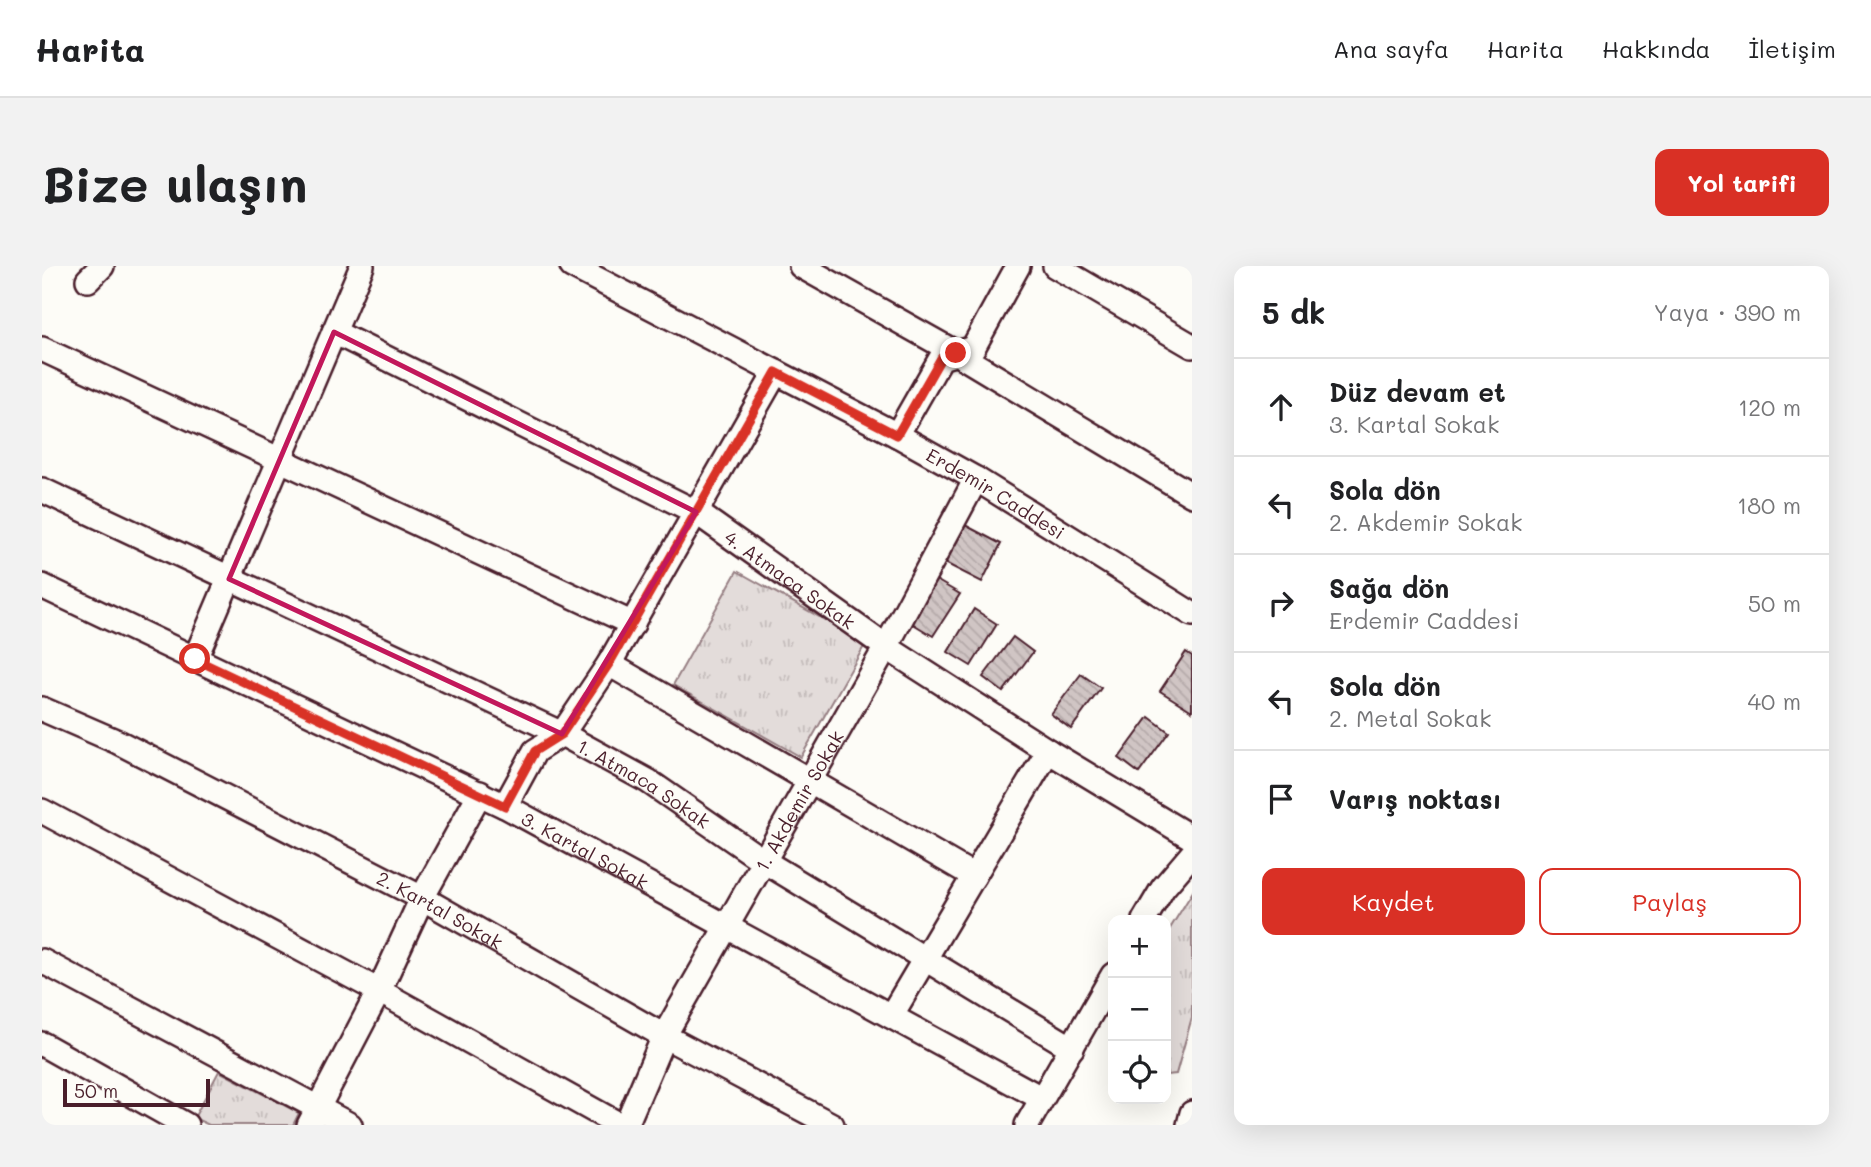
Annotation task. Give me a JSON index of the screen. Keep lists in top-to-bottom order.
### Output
{
  "streets": {
    "street": [
      "Erdemir Caddesi",
      "4. Atmaca Sokak",
      "1. Atmaca Sokak",
      "1. Akdemir Sokak",
      "3. Kartal Sokak",
      "2. Kartal Sokak"
    ]
  },
  "crossings": [
    ["Erdemir Caddesi", "1. Akdemir Sokak"],
    ["4. Atmaca Sokak", "1. Akdemir Sokak"],
    ["1. Atmaca Sokak", "1. Akdemir Sokak"],
    ["1. Akdemir Sokak", "3. Kartal Sokak"],
    ["1. Akdemir Sokak", "2. Kartal Sokak"]
  ],
  "scale_bar": "50 m",
  "page": {
    "header": "Harita",
    "nav": [
      "Ana sayfa",
      "Harita",
      "Hakkında",
      "İletişim"
    ],
    "buttons": [
      "Yol tarifi",
      ["Kaydet", "Paylaş"]
    ],
    "title": "Bize ulaşın",
    "heading": ["5 dk", "Yaya · 390 m"],
    "list": [
      ["Düz devam et", "3. Kartal Sokak", "120 m"],
      ["Sola dön", "2. Akdemir Sokak", "180 m"],
      ["Sağa dön", "Erdemir Caddesi", "50 m"],
      ["Sola dön", "2. Metal Sokak", "40 m"],
      "Varış noktası"
    ],
    "map_buttons": ["+", "−"],
    "scale": "50 m"
  }
}
